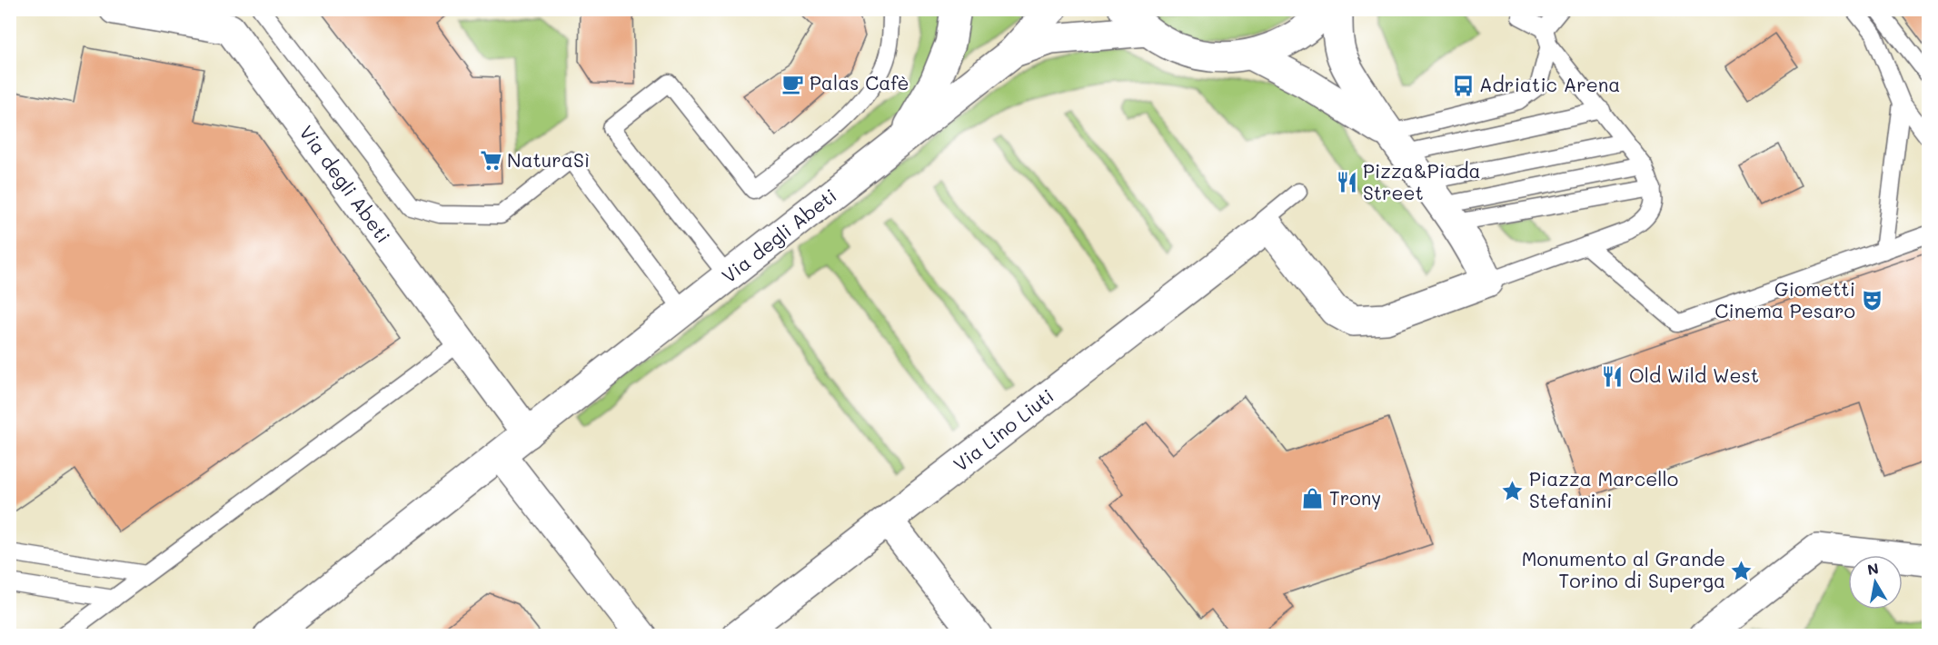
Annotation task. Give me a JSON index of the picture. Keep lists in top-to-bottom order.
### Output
{
  "streets": {
    "street": ["Via degli Abeti", "Via Lino Liuti"]
  },
  "places": {
    "cafe": ["Palas Cafè"],
    "bus stop": ["Adriatic Arena"],
    "supermarket": ["NaturaSì"],
    "restaurant": ["Pizza&Piada Street", "Old Wild West"],
    "theatre": ["Giometti Cinema Pesaro"],
    "place": ["Piazza Marcello Stefanini", "Monumento al Grande Torino di Superga"],
    "shop": ["Trony"]
  },
  "north": "top"
}
